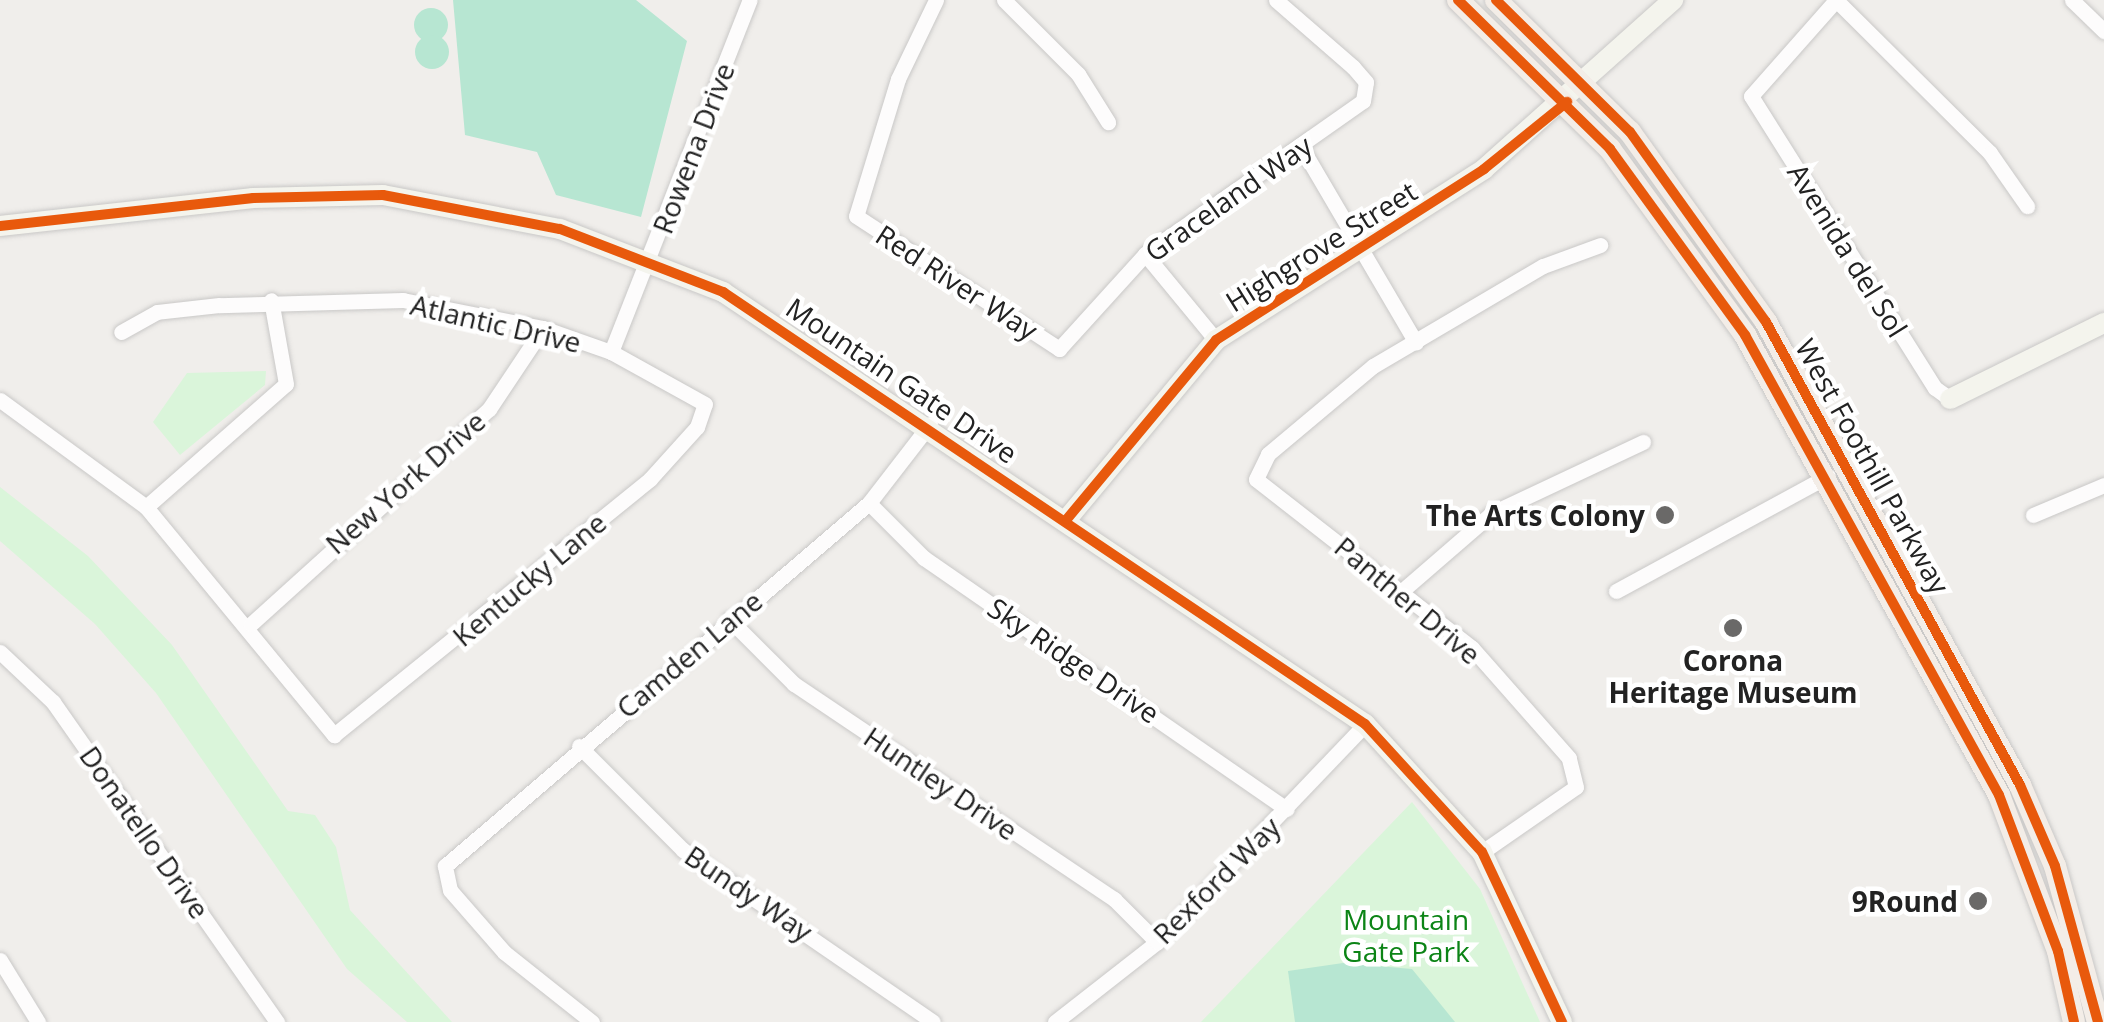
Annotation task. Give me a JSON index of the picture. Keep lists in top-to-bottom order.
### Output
{
  "streets": {
    "main road": ["Highgrove Street", "Mountain Gate Drive", "West Foothill Parkway"],
    "street": [
      "Rowena Drive",
      "Graceland Way",
      "Avenida del Sol",
      "Red River Way",
      "Atlantic Drive",
      "New York Drive",
      "Kentucky Lane",
      "Panther Drive",
      "Camden Lane",
      "Sky Ridge Drive",
      "Huntley Drive",
      "Donatello Drive",
      "Rexford Way",
      "Bundy Way"
    ]
  },
  "crossings": [
    ["Rowena Drive", "Atlantic Drive"],
    ["Rowena Drive", "Mountain Gate Drive"],
    ["Graceland Way", "Red River Way"],
    ["Highgrove Street", "Mountain Gate Drive"],
    ["Highgrove Street", "West Foothill Parkway"],
    ["Atlantic Drive", "New York Drive"],
    ["Atlantic Drive", "Kentucky Lane"],
    ["Mountain Gate Drive", "Panther Drive"],
    ["Mountain Gate Drive", "Camden Lane"],
    ["Mountain Gate Drive", "Rexford Way"],
    ["New York Drive", "Kentucky Lane"],
    ["Camden Lane", "Sky Ridge Drive"],
    ["Camden Lane", "Huntley Drive"],
    ["Camden Lane", "Bundy Way"],
    ["Sky Ridge Drive", "Rexford Way"],
    ["Huntley Drive", "Rexford Way"]
  ],
  "parks": ["Mountain Gate Park"],
  "places": ["The Arts Colony", "Corona Heritage Museum", "9Round"]
}
